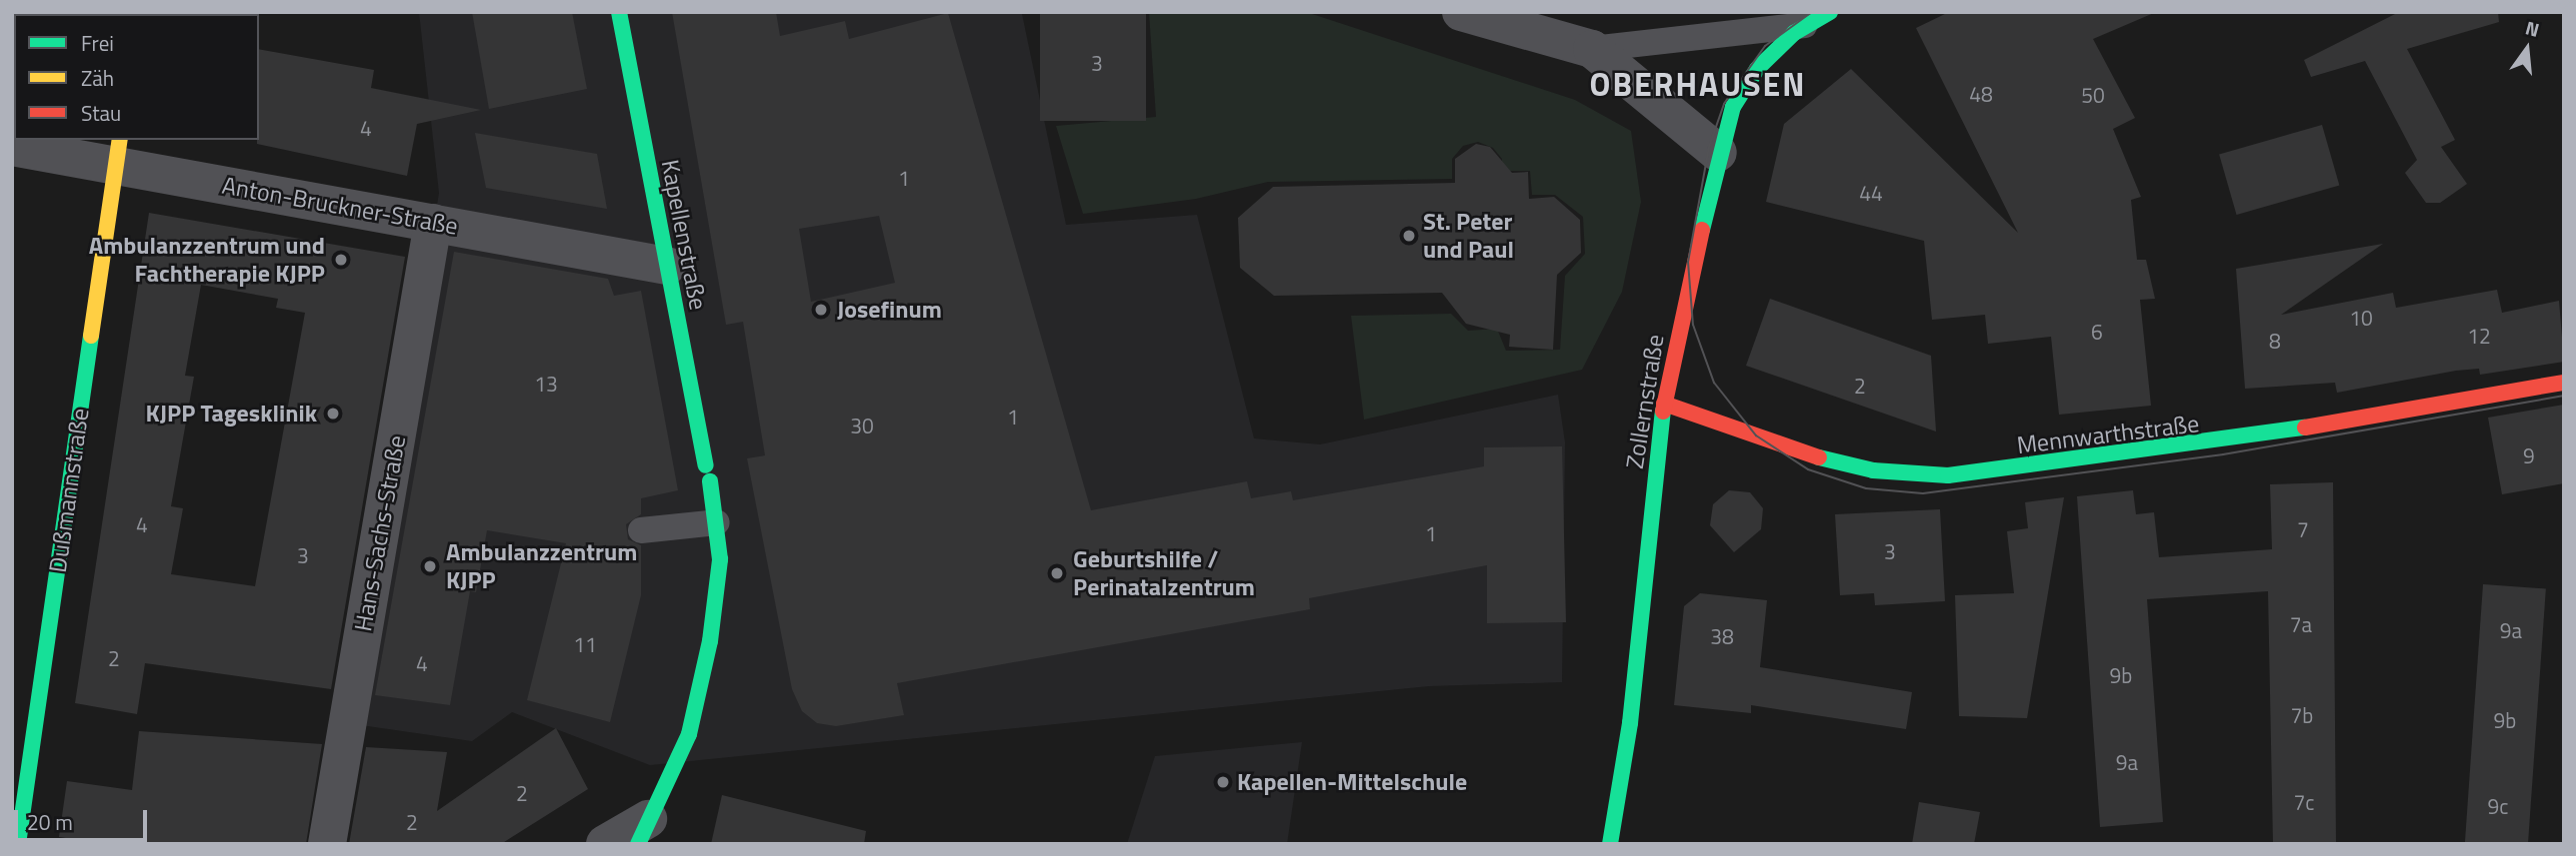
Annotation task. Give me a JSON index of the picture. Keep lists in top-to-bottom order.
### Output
{
  "streets": {
    "street": [
      "Anton-Bruckner-Straße",
      "Kapellenstraße",
      "Zollernstraße",
      "Mennwarthstraße",
      "Dußmannstraße",
      "Hans-Sachs-Straße"
    ]
  },
  "crossings": [
    ["Anton-Bruckner-Straße", "Kapellenstraße"],
    ["Anton-Bruckner-Straße", "Dußmannstraße"],
    ["Anton-Bruckner-Straße", "Hans-Sachs-Straße"],
    ["Zollernstraße", "Mennwarthstraße"]
  ],
  "districts": ["OBERHAUSEN"],
  "places": [
    "St. Peter und Paul",
    "Ambulanzzentrum und Fachtherapie KJPP",
    "Josefinum",
    "KJPP Tagesklinik",
    "Ambulanzzentrum KJPP",
    "Geburtshilfe / Perinatalzentrum",
    "Kapellen-Mittelschule"
  ],
  "house_numbers": [
    "3",
    "48",
    "50",
    "4",
    "1",
    "44",
    "10",
    "6",
    "12",
    "8",
    "13",
    "2",
    "1",
    "30",
    "9",
    "4",
    "7",
    "1",
    "3",
    "3",
    "7a",
    "9a",
    "38",
    "11",
    "2",
    "4",
    "9b",
    "7b",
    "9b",
    "9a",
    "2",
    "7c",
    "9c",
    "2"
  ],
  "legend": ["Frei", "Zäh", "Stau"],
  "scale_bar": "20 m",
  "north": "top"
}
